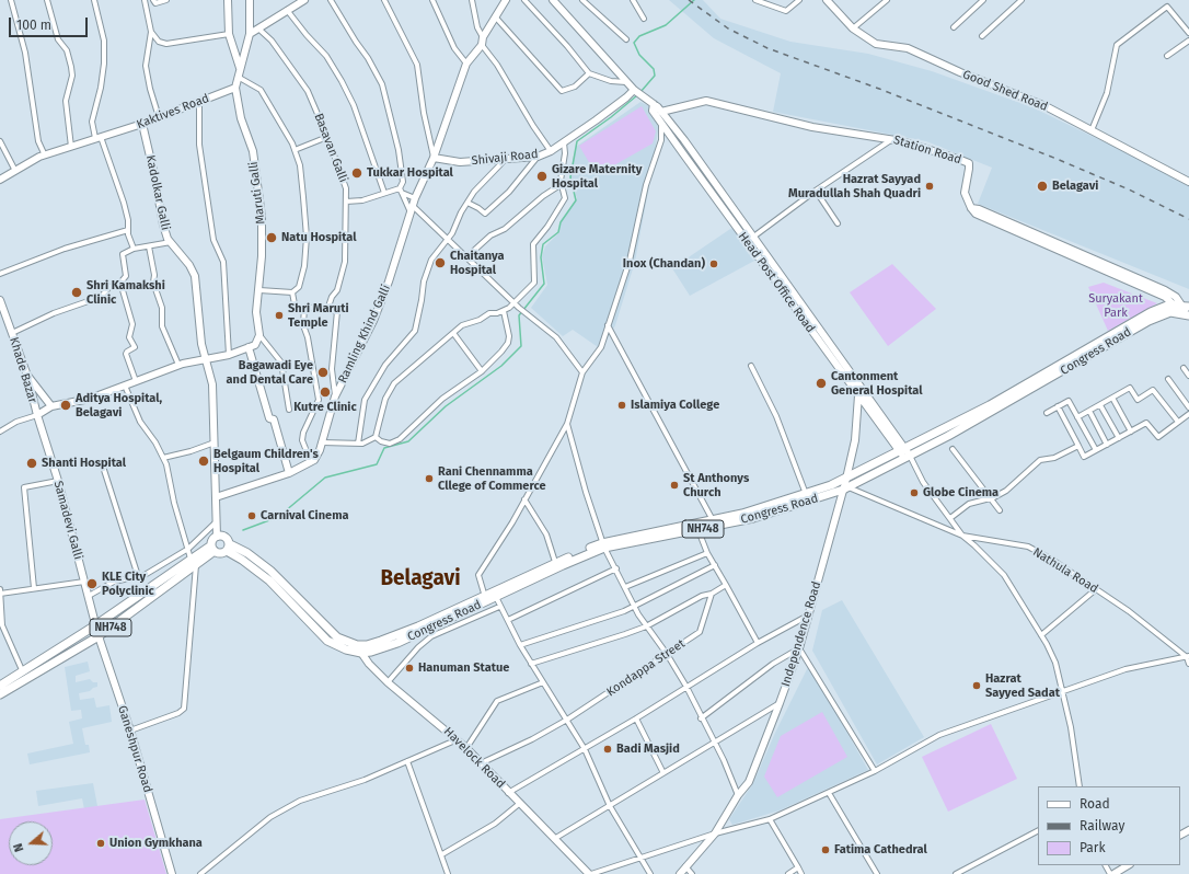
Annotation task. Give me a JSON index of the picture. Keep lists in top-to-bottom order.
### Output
{
  "streets": {
    "highway": ["Congress Road", "NH748"],
    "street": [
      "Good Shed Road",
      "Kaktives Road",
      "Basavan Galli",
      "Station Road",
      "Shivaji Road",
      "Kadolkar Galli",
      "Maruti Galli",
      "Head Post Office Road",
      "Ramling Khind Galli",
      "Khade Bazar",
      "Samadevi Galli",
      "Nathula Road",
      "Independence Road",
      "Kondappa Street",
      "Ganeshpur Road",
      "Havelock Road"
    ]
  },
  "crossings": [
    ["Kaktives Road", "Kadolkar Galli"],
    ["Kaktives Road", "Maruti Galli"],
    ["Station Road", "Head Post Office Road"],
    ["Station Road", "Congress Road"],
    ["Shivaji Road", "Head Post Office Road"],
    ["Shivaji Road", "Ramling Khind Galli"],
    ["Kadolkar Galli", "Congress Road"],
    ["Kadolkar Galli", "NH748"],
    ["Head Post Office Road", "Congress Road"],
    ["Head Post Office Road", "Independence Road"],
    ["Congress Road", "NH748"],
    ["Congress Road", "Nathula Road"],
    ["Congress Road", "Independence Road"],
    ["Congress Road", "Havelock Road"],
    ["Khade Bazar", "Samadevi Galli"],
    ["Samadevi Galli", "NH748"],
    ["Samadevi Galli", "Ganeshpur Road"],
    ["NH748", "Ganeshpur Road"],
    ["NH748", "Havelock Road"],
    ["Nathula Road", "Independence Road"],
    ["Kondappa Street", "Havelock Road"]
  ],
  "districts": ["Belagavi"],
  "parks": ["Suryakant Park"],
  "places": [
    "Tukkar Hospital",
    "Gizare Maternity Hospital",
    "Hazrat Sayyad Muradullah Shah Quadri",
    "Belagavi",
    "Natu Hospital",
    "Chaitanya Hospital",
    "Inox (Chandan)",
    "Shri Kamakshi Clinic",
    "Shri Maruti Temple",
    "Bagawadi Eye and Dental Care",
    "Cantonment General Hospital",
    "Kutre Clinic",
    "Aditya Hospital, Belagavi",
    "Islamiya College",
    "Belgaum Children's Hospital",
    "Shanti Hospital",
    "Rani Chennamma Cllege of Commerce",
    "St Anthonys Church",
    "Globe Cinema",
    "Carnival Cinema",
    "KLE City Polyclinic",
    "Hanuman Statue",
    "Hazrat Sayyed Sadat",
    "Badi Masjid",
    "Union Gymkhana",
    "Fatima Cathedral"
  ],
  "legend": ["Road", "Railway", "Park"],
  "scale_bar": "100 m",
  "north": "left"
}
